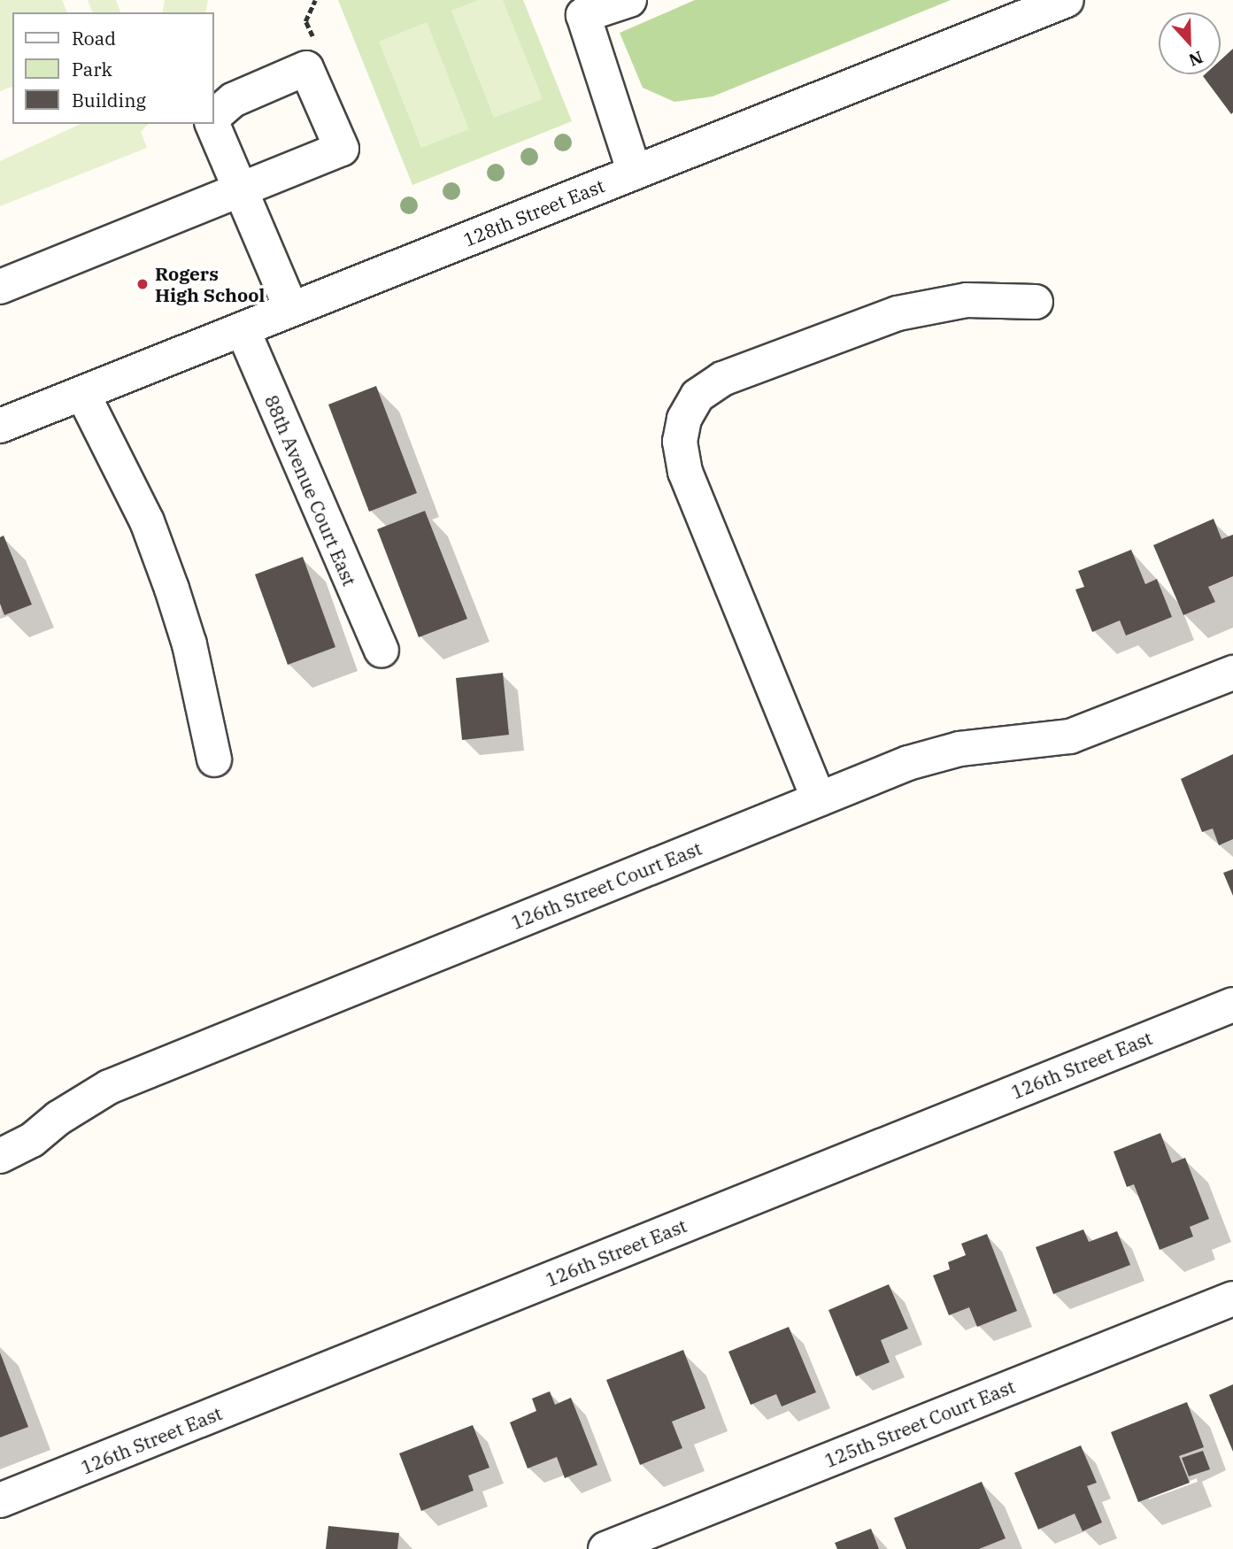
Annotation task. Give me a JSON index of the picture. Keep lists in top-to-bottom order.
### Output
{
  "streets": {
    "street": [
      "128th Street East",
      "88th Avenue Court East",
      "126th Street Court East",
      "126th Street East",
      "125th Street Court East"
    ]
  },
  "crossings": [
    ["128th Street East", "88th Avenue Court East"]
  ],
  "places": ["Rogers High School"],
  "legend": ["Road", "Park", "Building"],
  "north": "bottom"
}
